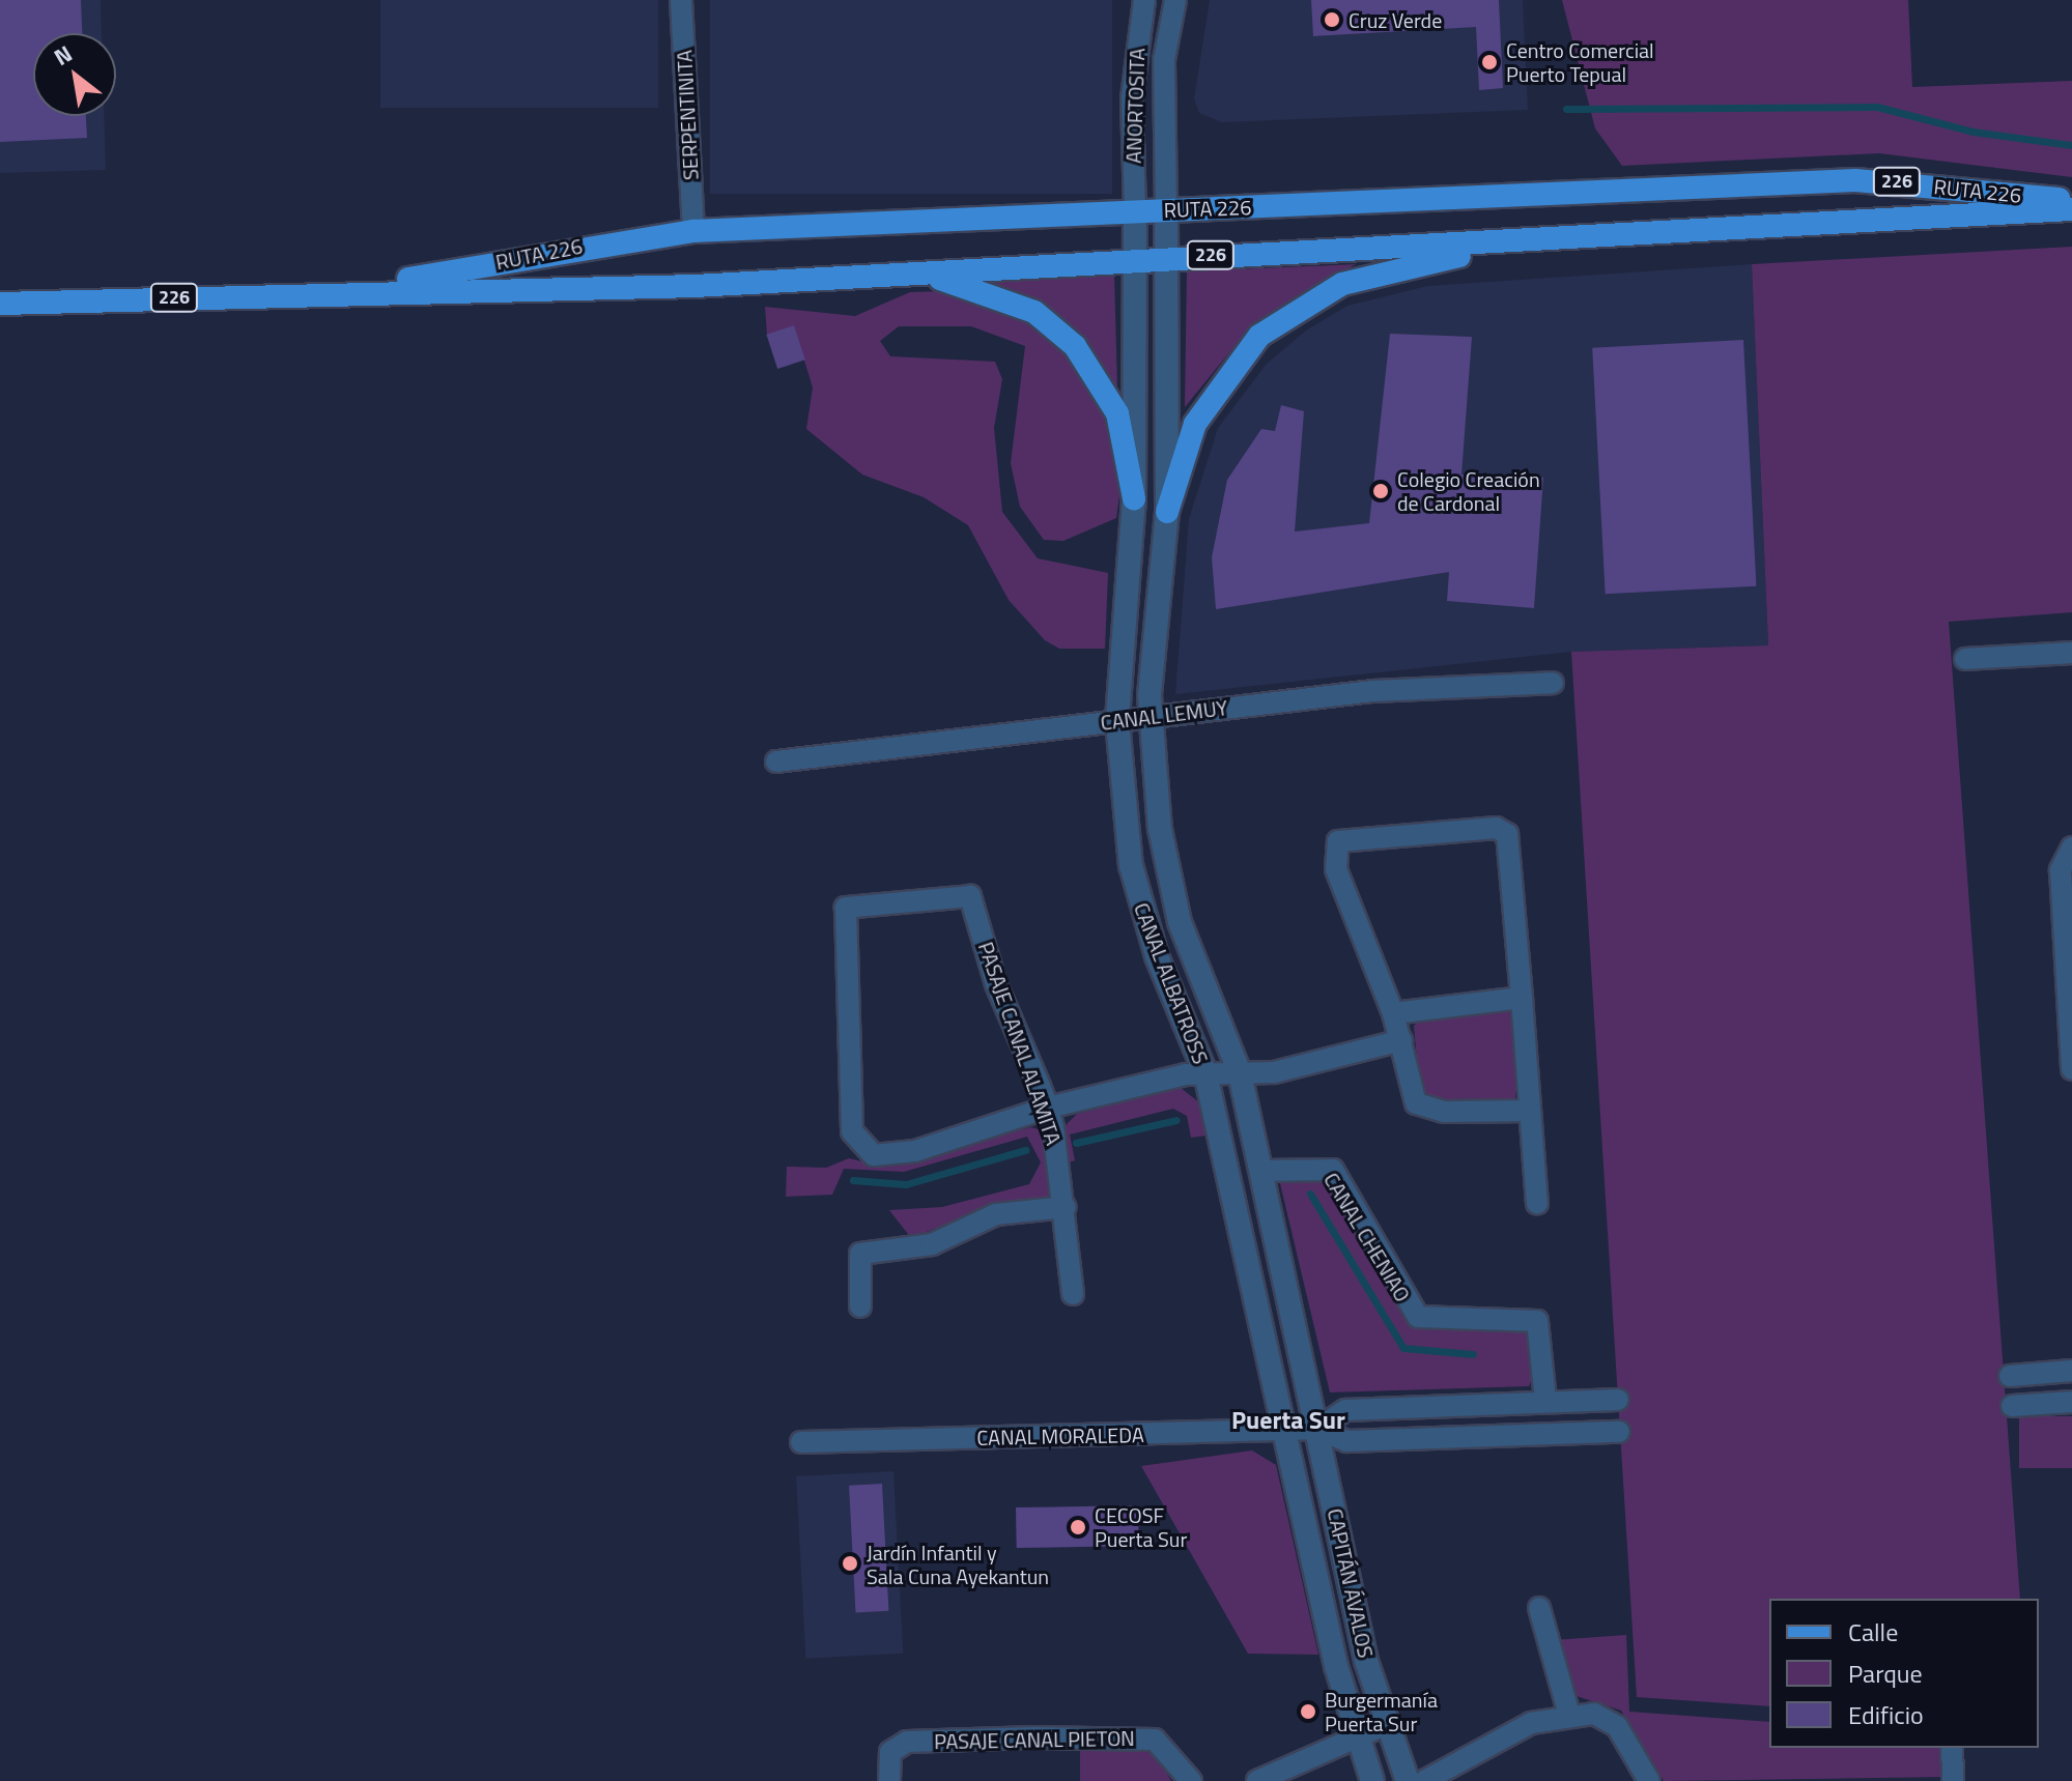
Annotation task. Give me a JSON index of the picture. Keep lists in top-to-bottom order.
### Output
{
  "streets": {
    "main road": ["226", "RUTA 226"],
    "street": [
      "ANORTOSITA",
      "SERPENTINITA",
      "CANAL LEMUY",
      "CANAL ALBATROSS",
      "PASAJE CANAL ALAMITA",
      "CANAL CHENIAO",
      "CANAL MORALEDA",
      "CAPITÁN ÁVALOS",
      "PASAJE CANAL PIETON"
    ]
  },
  "crossings": [
    ["ANORTOSITA", "RUTA 226"],
    ["SERPENTINITA", "RUTA 226"],
    ["RUTA 226", "CANAL ALBATROSS"],
    ["CANAL LEMUY", "CANAL ALBATROSS"],
    ["CANAL ALBATROSS", "CANAL CHENIAO"],
    ["CANAL ALBATROSS", "CANAL MORALEDA"],
    ["CANAL ALBATROSS", "CAPITÁN ÁVALOS"],
    ["CANAL CHENIAO", "CANAL MORALEDA"],
    ["CANAL MORALEDA", "CAPITÁN ÁVALOS"]
  ],
  "districts": ["Puerta Sur"],
  "places": [
    "Cruz Verde",
    "Centro Comercial Puerto Tepual",
    "Colegio Creación de Cardonal",
    "CECOSF Puerta Sur",
    "Jardín Infantil y Sala Cuna Ayekantun",
    "Burgermanía Puerta Sur"
  ],
  "legend": ["Calle", "Parque", "Edificio"],
  "north": "top left"
}
